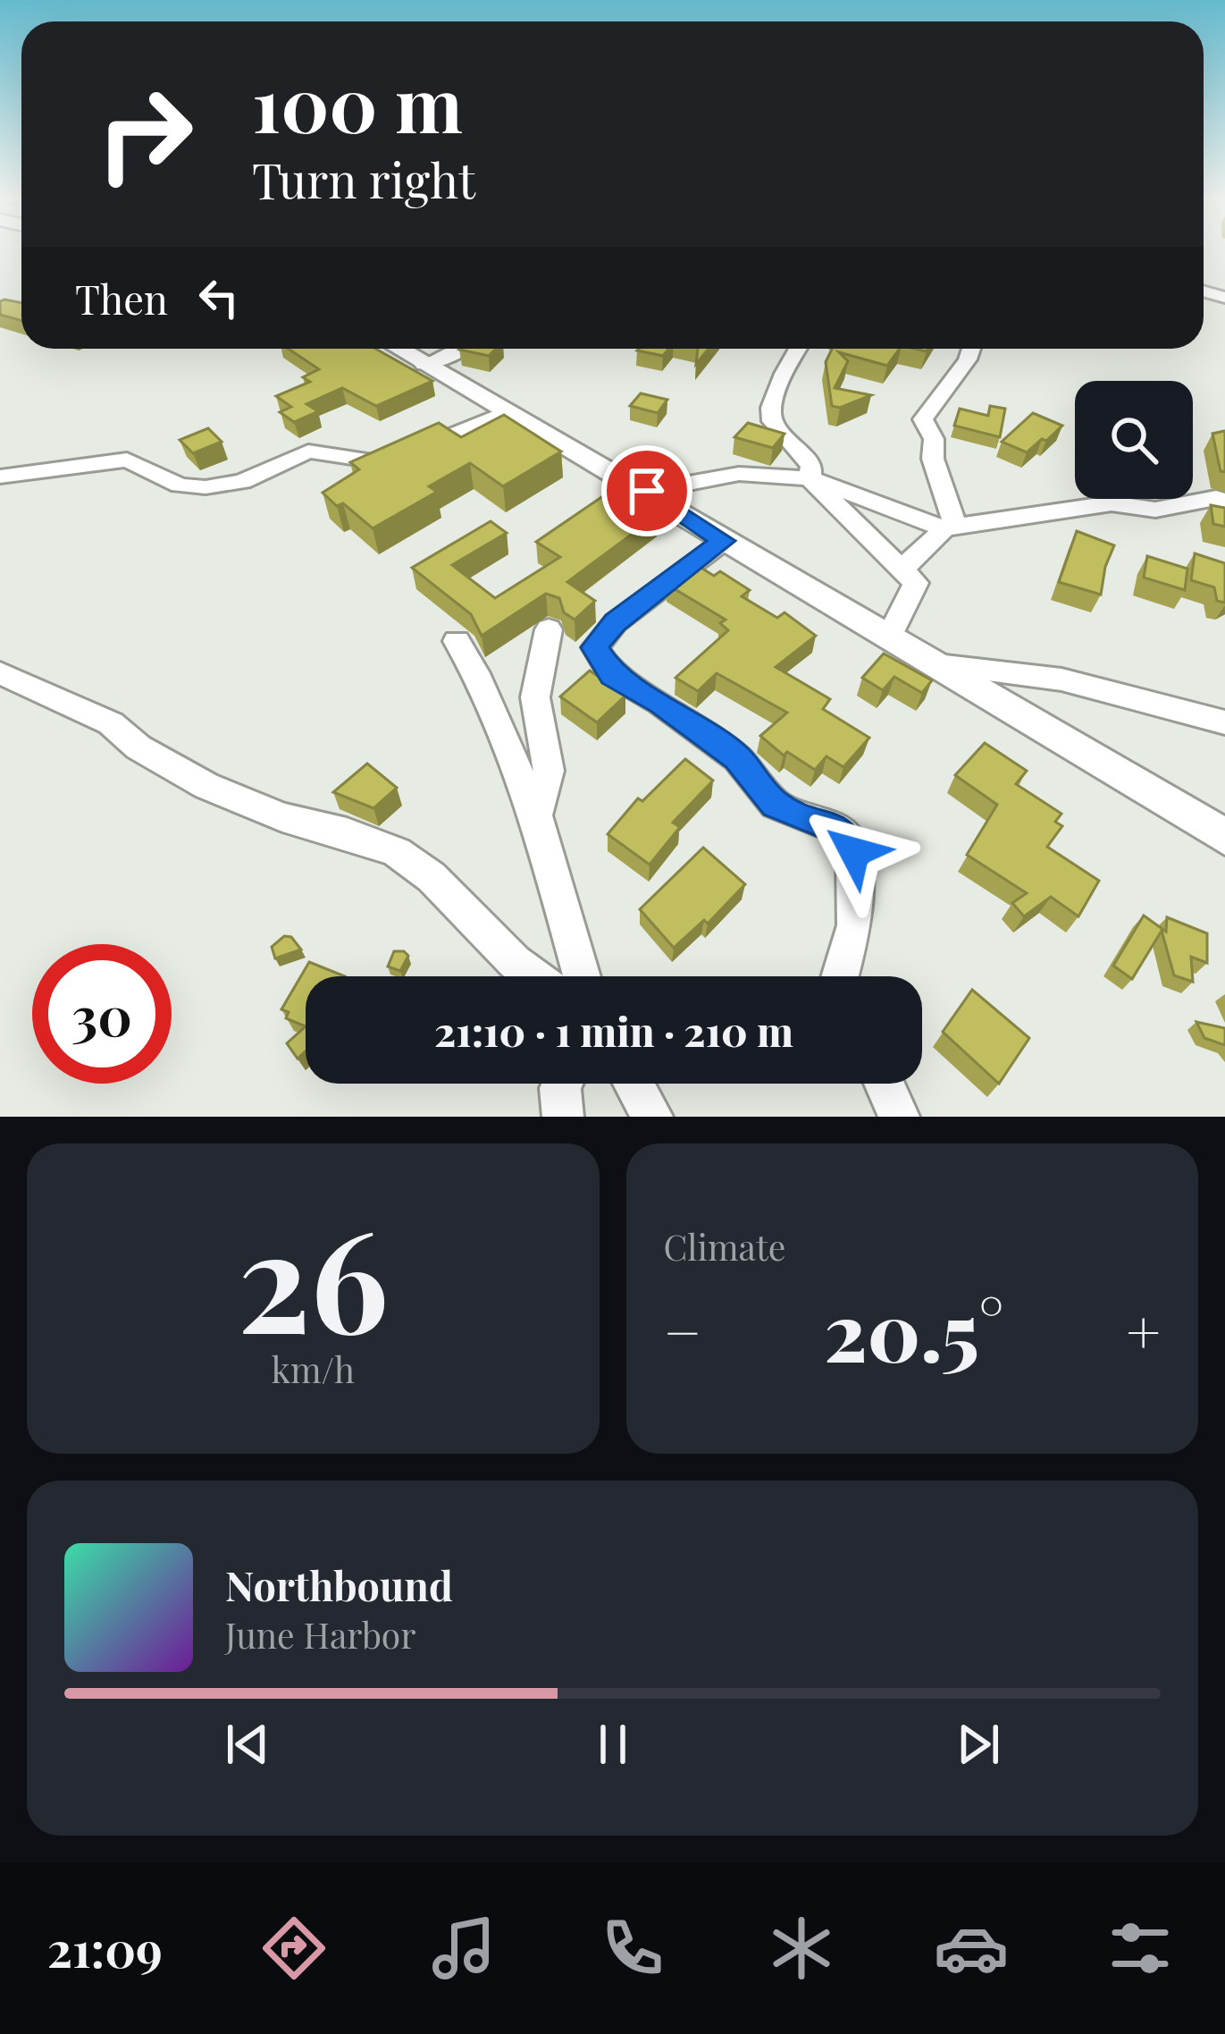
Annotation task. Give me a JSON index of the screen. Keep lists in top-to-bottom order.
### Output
{
  "page": {
    "turn": ["100 m", "Turn right"],
    "then": "Then",
    "limit": "30",
    "trip": "21:10 · 1 min · 210 m",
    "tile": [
      ["26", "km/h"],
      "Climate"
    ],
    "heat": ["−", "20.5°", "+"],
    "song": ["Northbound", "June Harbor"],
    "tabs": "21:09"
  }
}
